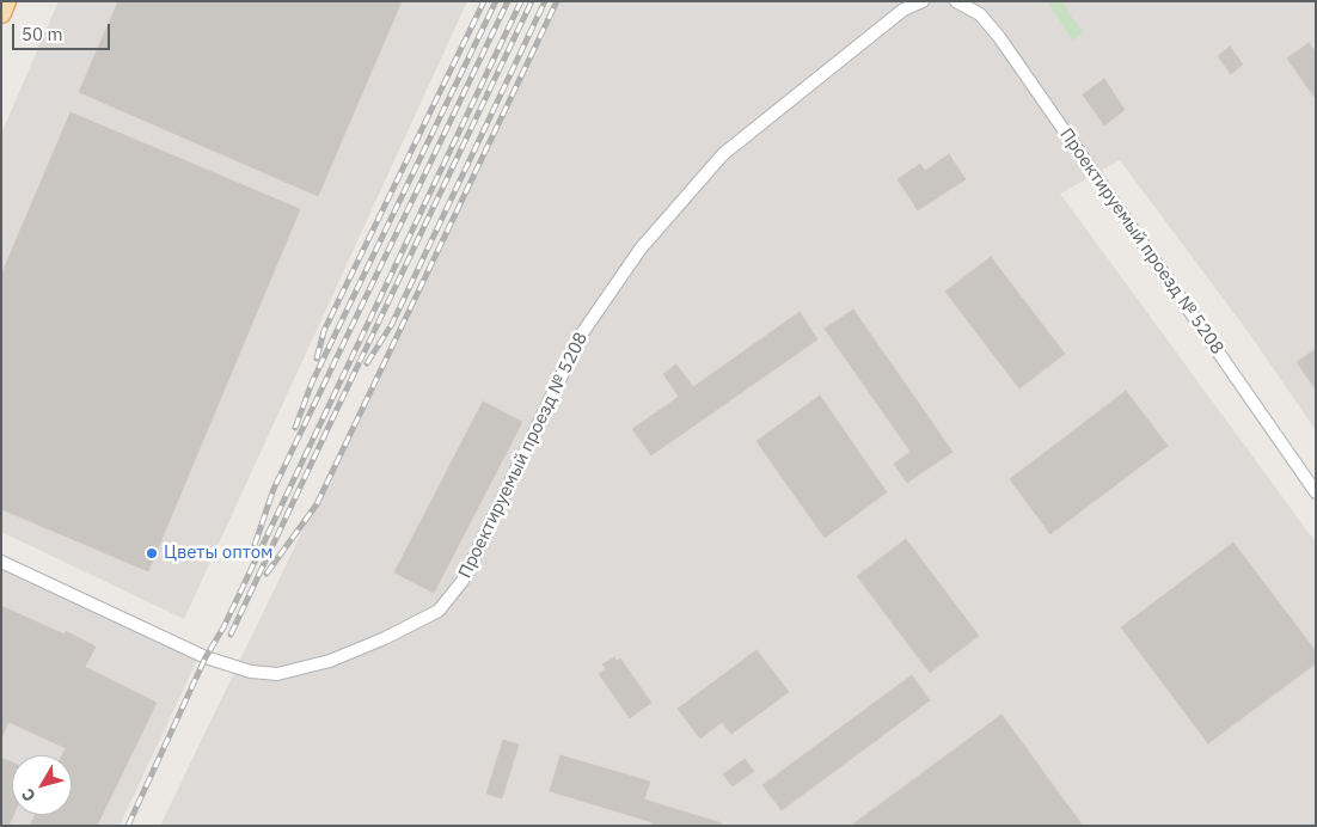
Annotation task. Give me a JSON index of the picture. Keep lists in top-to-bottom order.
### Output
{
  "streets": {
    "street": ["Проектируемый проезд № 5208"]
  },
  "places": ["Цветы оптом"],
  "scale_bar": "50 m",
  "north": "bottom left"
}
